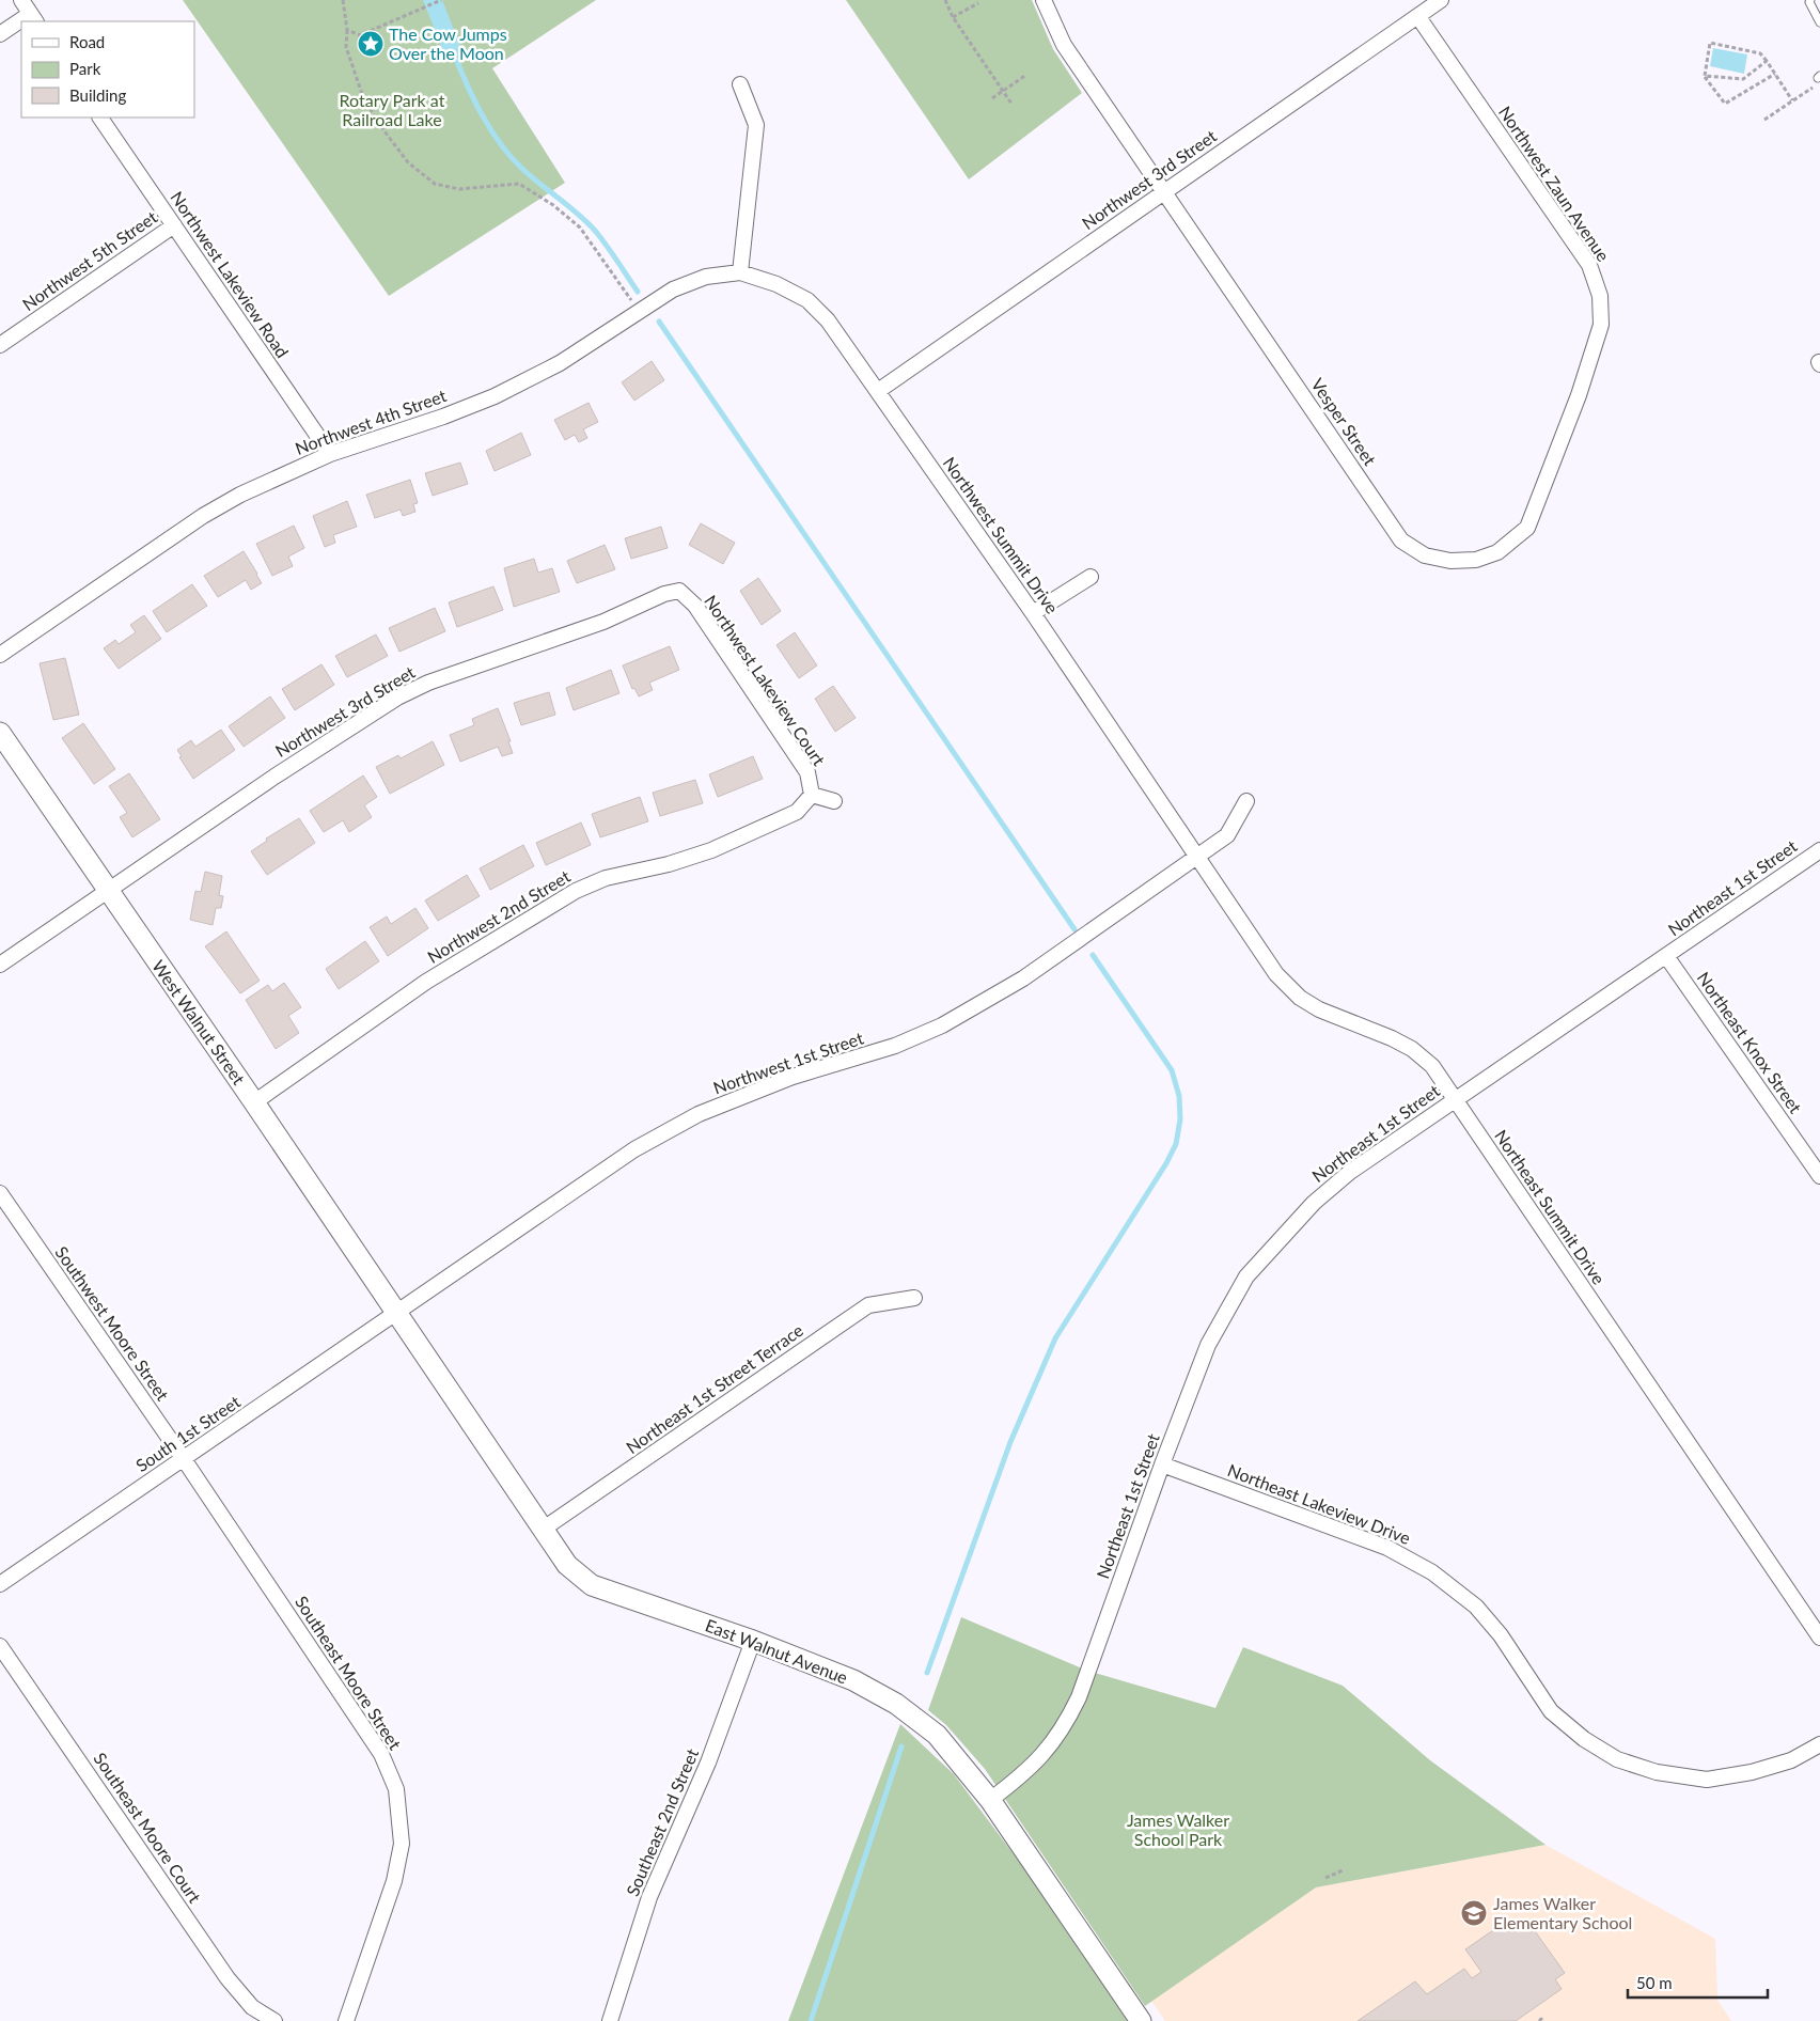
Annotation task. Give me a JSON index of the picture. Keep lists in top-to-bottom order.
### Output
{
  "streets": {
    "street": [
      "Northwest 3rd Street",
      "Northwest Zaun Avenue",
      "Northwest 5th Street",
      "Northwest Lakeview Road",
      "Northwest 4th Street",
      "Vesper Street",
      "Northwest Summit Drive",
      "Northwest Lakeview Court",
      "Northeast 1st Street",
      "Northwest 2nd Street",
      "West Walnut Street",
      "Northeast Knox Street",
      "Northwest 1st Street",
      "Northeast Summit Drive",
      "Southwest Moore Street",
      "Northeast 1st Street Terrace",
      "South 1st Street",
      "Northeast Lakeview Drive",
      "East Walnut Avenue",
      "Southeast Moore Street",
      "Southeast 2nd Street",
      "Southeast Moore Court"
    ]
  },
  "crossings": [
    ["Northwest 3rd Street", "Northwest Zaun Avenue"],
    ["Northwest 3rd Street", "Vesper Street"],
    ["Northwest 3rd Street", "Northwest Summit Drive"],
    ["Northwest 3rd Street", "Northwest Lakeview Court"],
    ["Northwest 3rd Street", "West Walnut Street"],
    ["Northwest Zaun Avenue", "Vesper Street"],
    ["Northwest 5th Street", "Northwest Lakeview Road"],
    ["Northwest Lakeview Road", "Northwest 4th Street"],
    ["Northwest 4th Street", "Northwest Summit Drive"],
    ["Northwest Summit Drive", "Northwest 1st Street"],
    ["Northwest Summit Drive", "Northeast Summit Drive"],
    ["Northwest Lakeview Court", "Northwest 2nd Street"],
    ["Northeast 1st Street", "Northeast Knox Street"],
    ["Northeast 1st Street", "Northeast Summit Drive"],
    ["Northeast 1st Street", "Northeast Lakeview Drive"],
    ["Northeast 1st Street", "East Walnut Avenue"],
    ["Northwest 2nd Street", "West Walnut Street"],
    ["West Walnut Street", "Northwest 1st Street"],
    ["West Walnut Street", "South 1st Street"],
    ["West Walnut Street", "East Walnut Avenue"],
    ["Northwest 1st Street", "Northeast Summit Drive"],
    ["Northwest 1st Street", "South 1st Street"],
    ["Northwest 1st Street", "East Walnut Avenue"],
    ["Southwest Moore Street", "South 1st Street"],
    ["Southwest Moore Street", "Southeast Moore Street"],
    ["Northeast 1st Street Terrace", "East Walnut Avenue"],
    ["South 1st Street", "East Walnut Avenue"],
    ["South 1st Street", "Southeast Moore Street"],
    ["East Walnut Avenue", "Southeast 2nd Street"]
  ],
  "parks": ["Rotary Park at Railroad Lake", "James Walker School Park"],
  "places": {
    "place": ["The Cow Jumps Over the Moon"],
    "school or university": ["James Walker Elementary School"]
  },
  "legend": ["Road", "Park", "Building"],
  "scale_bar": "50 m"
}
